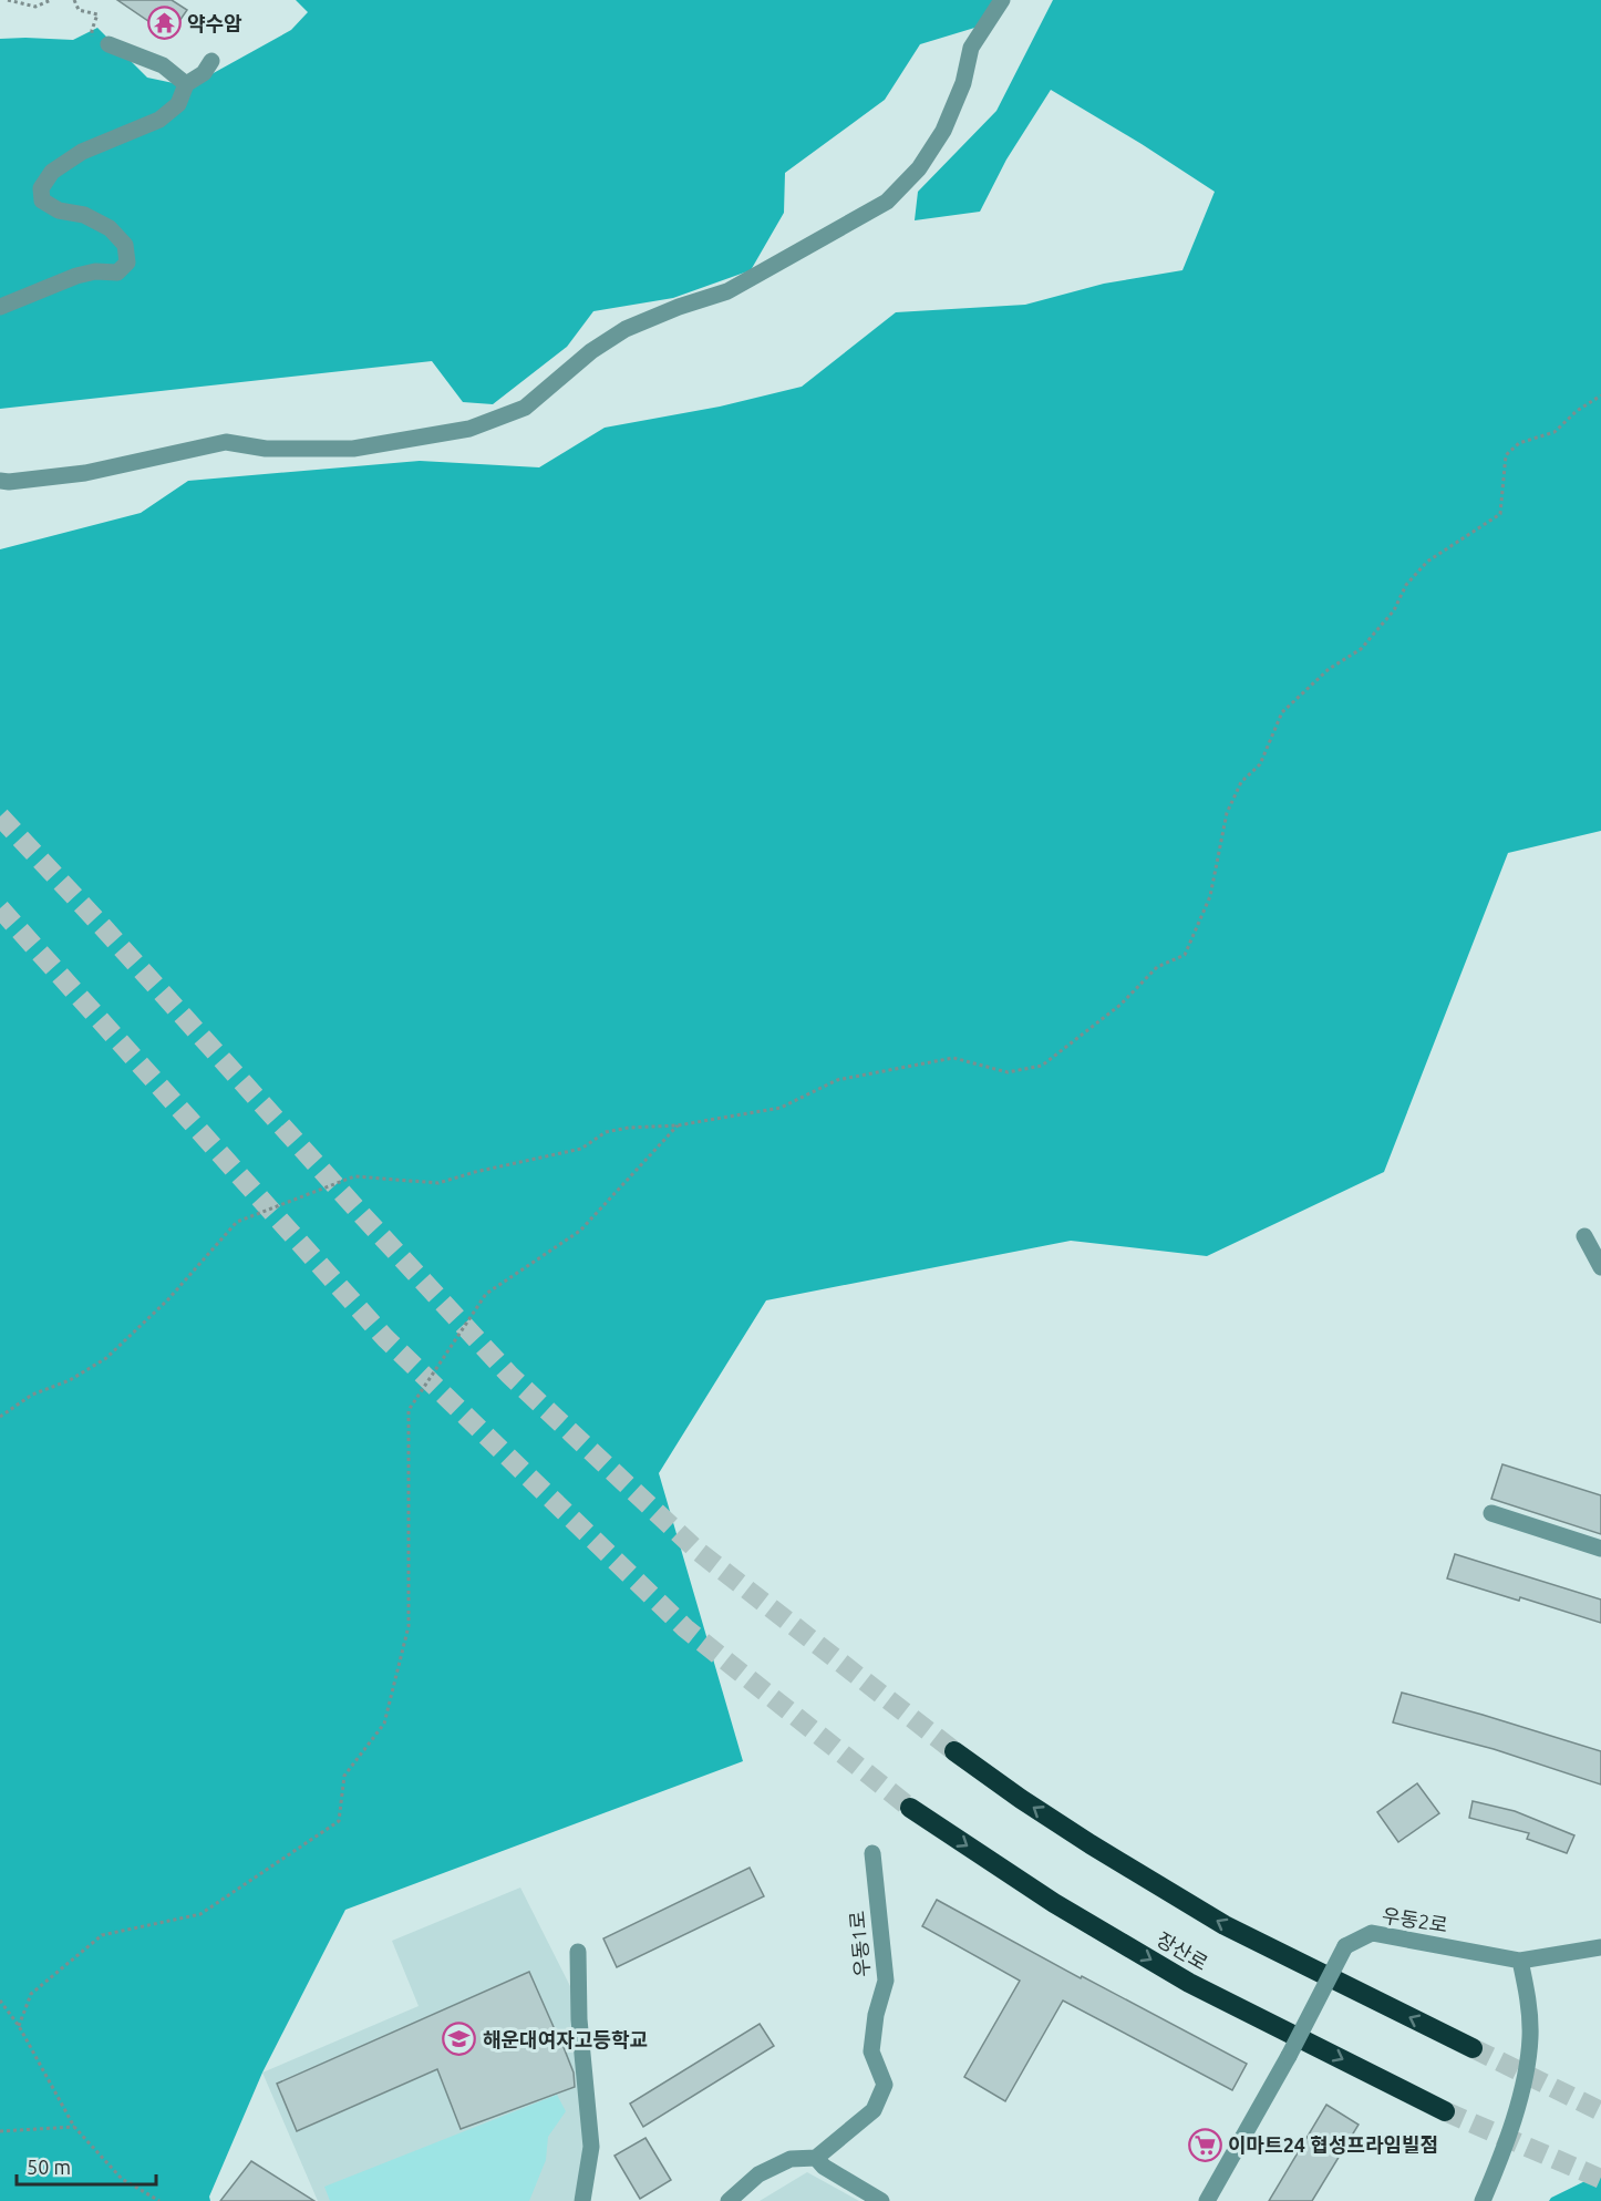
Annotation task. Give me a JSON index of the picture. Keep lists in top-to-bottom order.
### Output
{
  "streets": {
    "highway": ["장산로"],
    "street": ["우동2로", "우동1로"]
  },
  "places": {
    "temple": ["약수암"],
    "school or university": ["해운대여자고등학교"],
    "supermarket": ["이마트24 협성프라임빌점"]
  },
  "scale_bar": "50 m"
}
